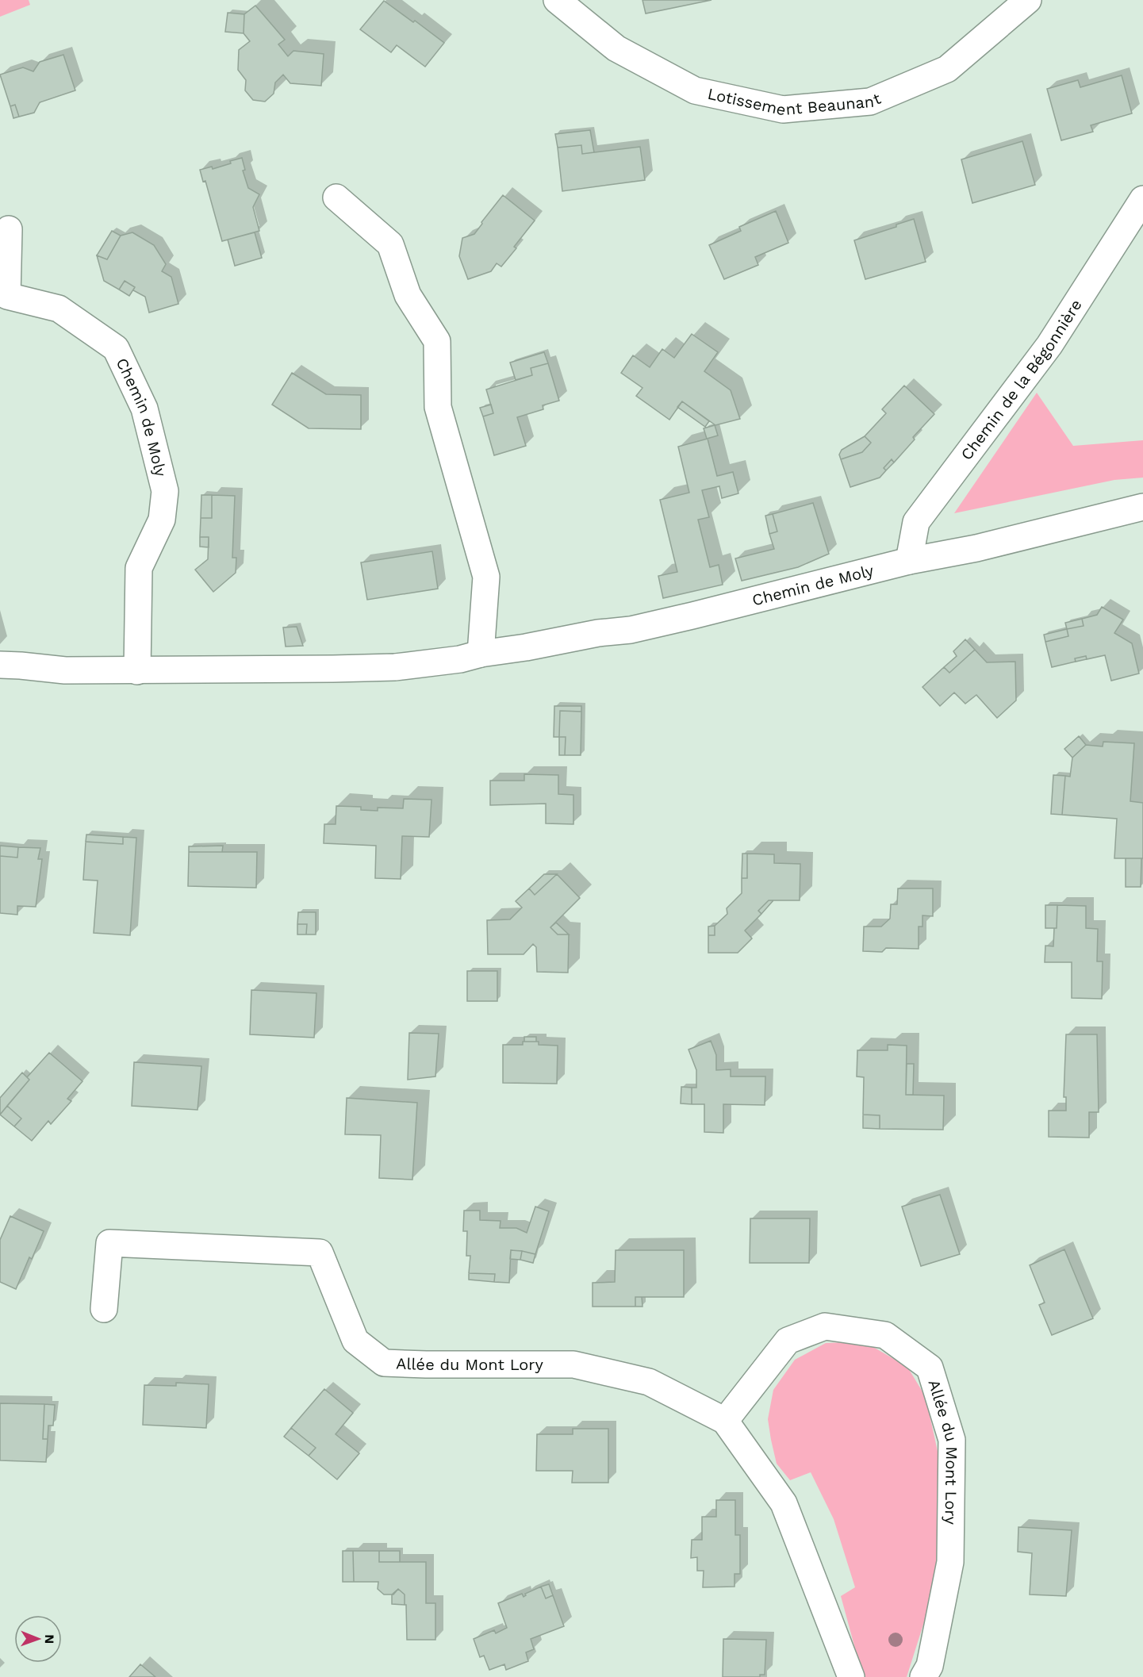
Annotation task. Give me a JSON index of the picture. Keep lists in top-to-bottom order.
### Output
{
  "streets": {
    "street": [
      "Lotissement Beaunant",
      "Chemin de la Bégonnière",
      "Chemin de Moly",
      "Allée du Mont Lory"
    ]
  },
  "crossings": [
    ["Chemin de la Bégonnière", "Chemin de Moly"]
  ],
  "north": "right"
}
